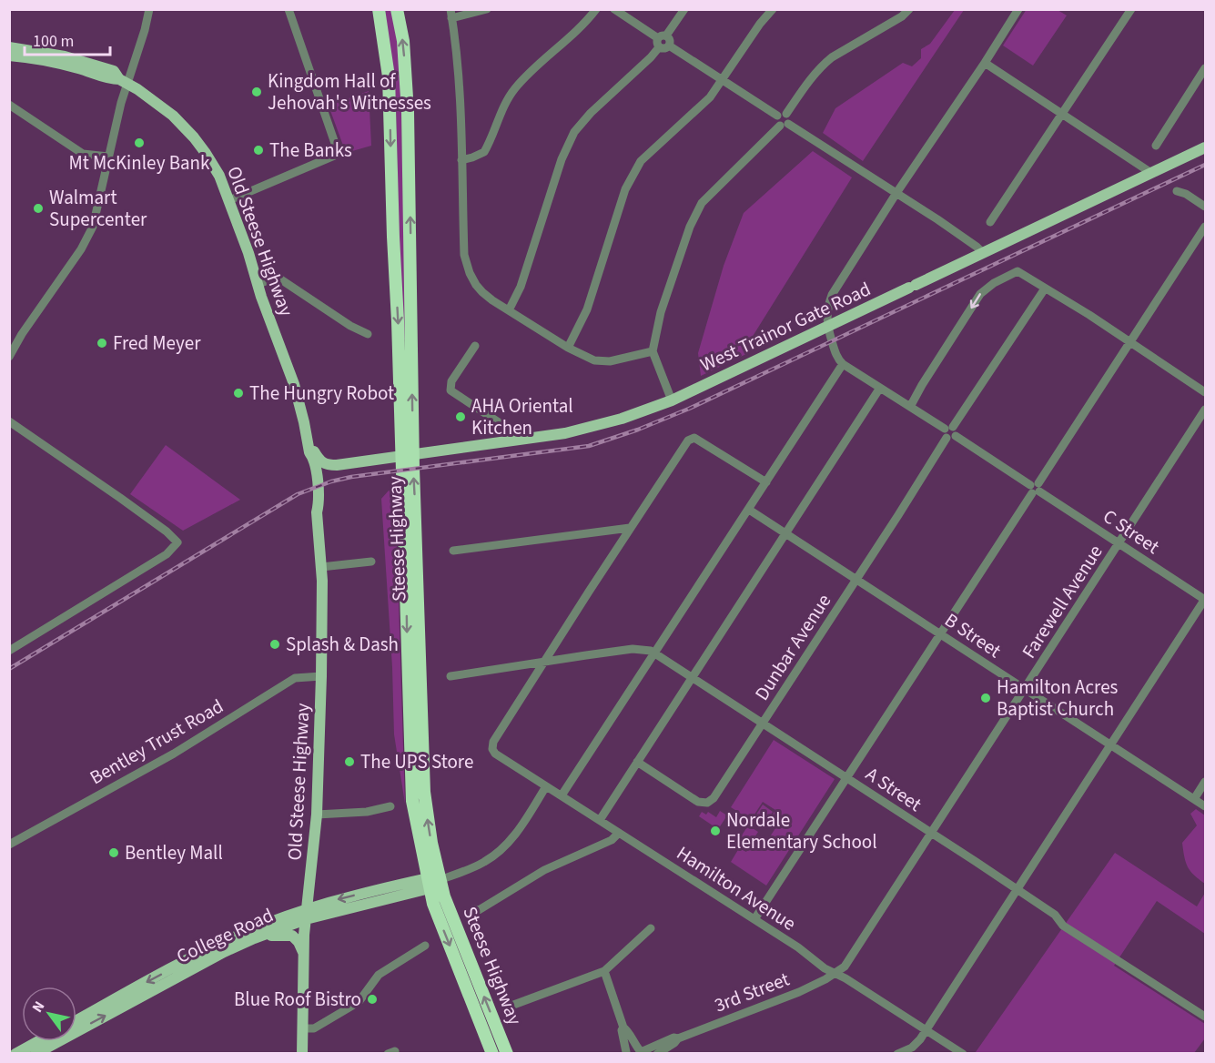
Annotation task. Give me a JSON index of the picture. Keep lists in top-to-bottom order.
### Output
{
  "streets": {
    "highway": ["Steese Highway"],
    "main road": ["Old Steese Highway", "West Trainor Gate Road", "College Road"],
    "street": [
      "C Street",
      "Farewell Avenue",
      "B Street",
      "Dunbar Avenue",
      "Bentley Trust Road",
      "A Street",
      "Hamilton Avenue",
      "3rd Street"
    ]
  },
  "crossings": [
    ["Old Steese Highway", "West Trainor Gate Road"],
    ["Old Steese Highway", "Bentley Trust Road"],
    ["Old Steese Highway", "College Road"],
    ["West Trainor Gate Road", "Steese Highway"],
    ["C Street", "Farewell Avenue"],
    ["C Street", "Dunbar Avenue"],
    ["Steese Highway", "College Road"],
    ["Farewell Avenue", "B Street"],
    ["Farewell Avenue", "A Street"],
    ["Farewell Avenue", "Hamilton Avenue"],
    ["Farewell Avenue", "3rd Street"],
    ["B Street", "Dunbar Avenue"],
    ["Dunbar Avenue", "A Street"],
    ["A Street", "Hamilton Avenue"],
    ["Hamilton Avenue", "College Road"],
    ["Hamilton Avenue", "3rd Street"]
  ],
  "places": [
    "Kingdom Hall of Jehovah's Witnesses",
    "Mt McKinley Bank",
    "The Banks",
    "Walmart Supercenter",
    "Fred Meyer",
    "The Hungry Robot",
    "AHA Oriental Kitchen",
    "Splash & Dash",
    "Hamilton Acres Baptist Church",
    "The UPS Store",
    "Nordale Elementary School",
    "Bentley Mall",
    "Blue Roof Bistro"
  ],
  "scale_bar": "100 m",
  "north": "top left"
}
